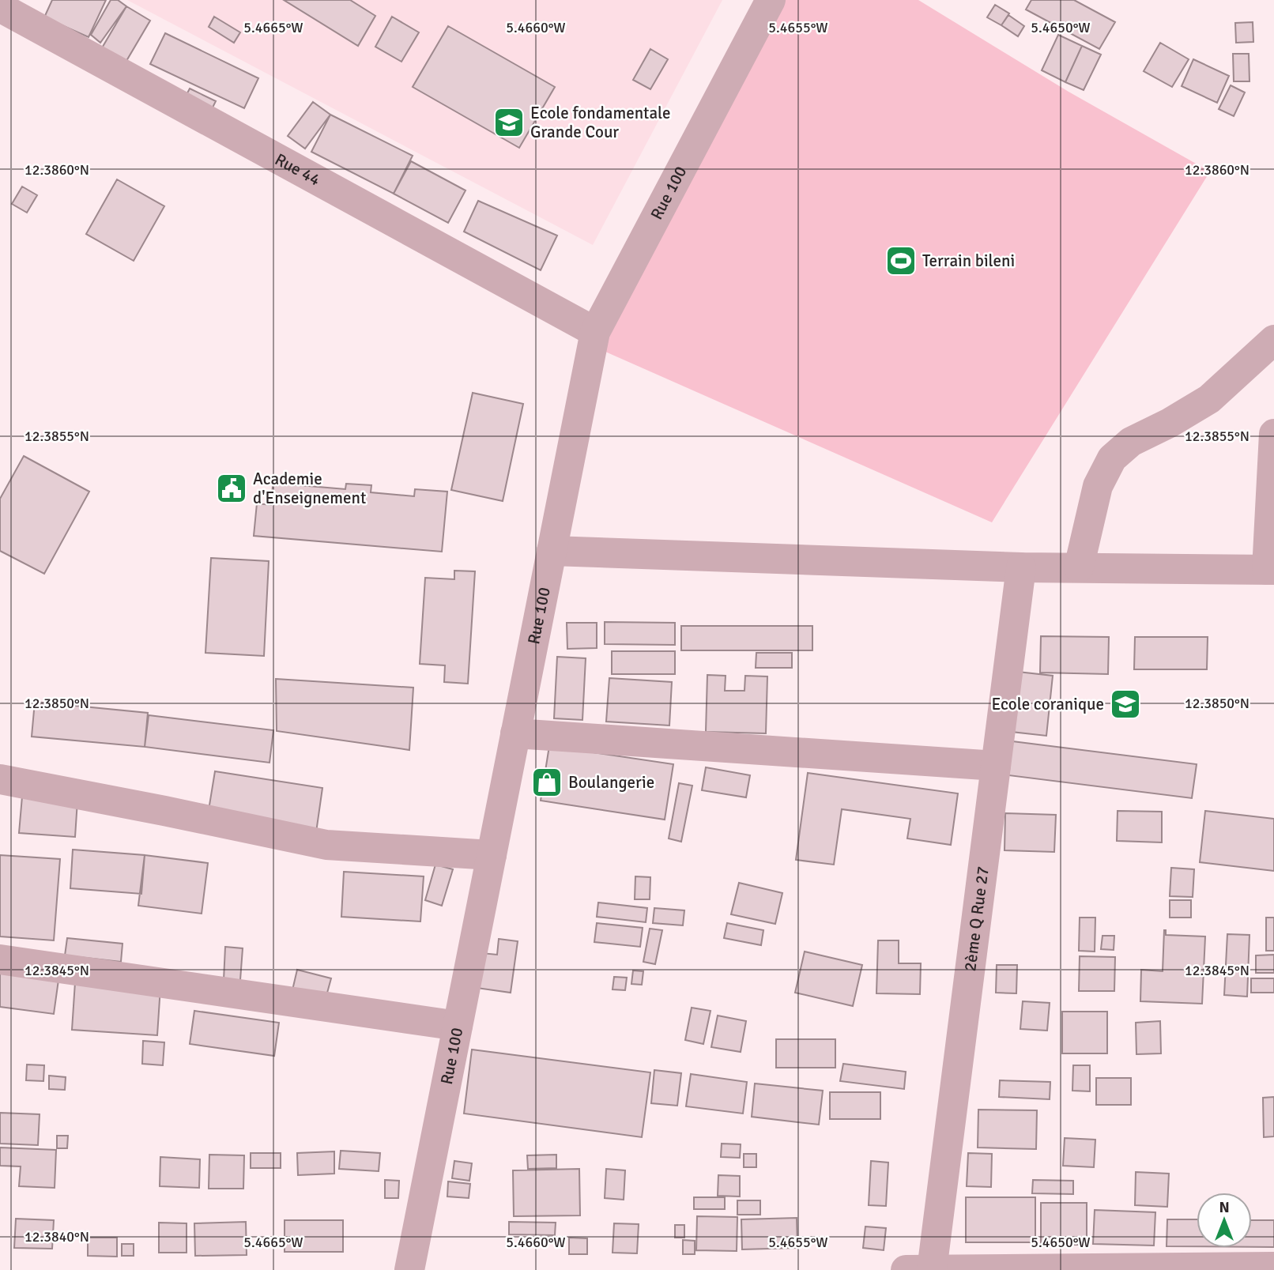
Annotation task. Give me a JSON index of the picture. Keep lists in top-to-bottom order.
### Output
{
  "streets": {
    "street": ["Rue 44", "Rue 100", "2ème Q Rue 27"]
  },
  "crossings": [
    ["Rue 44", "Rue 100"]
  ],
  "places": {
    "school or university": ["Ecole fondamentale Grande Cour", "Ecole coranique"],
    "sports": ["Terrain bileni"],
    "public building": ["Academie d'Enseignement"],
    "shop": ["Boulangerie"]
  },
  "north": "top",
  "coordinates": [
    "5.4665°W",
    "5.4660°W",
    "5.4655°W",
    "5.4650°W",
    "12.3860°N",
    "12.3855°N",
    "12.3850°N",
    "12.3845°N",
    "12.3840°N"
  ]
}
